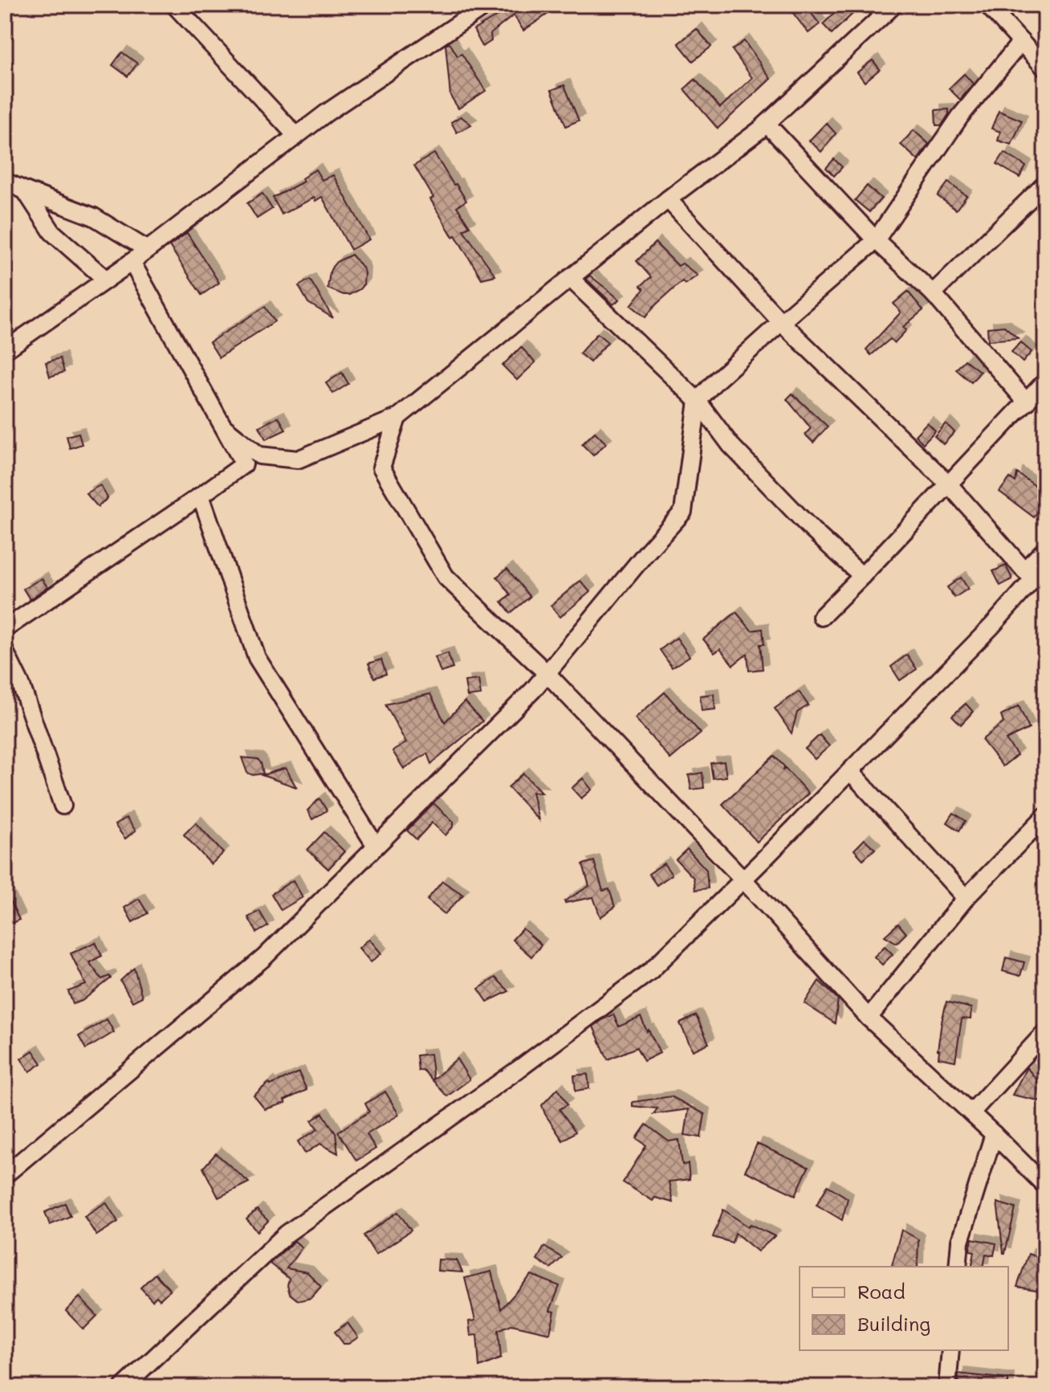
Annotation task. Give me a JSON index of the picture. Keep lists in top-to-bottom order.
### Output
{
  "legend": ["Road", "Building"]
}
